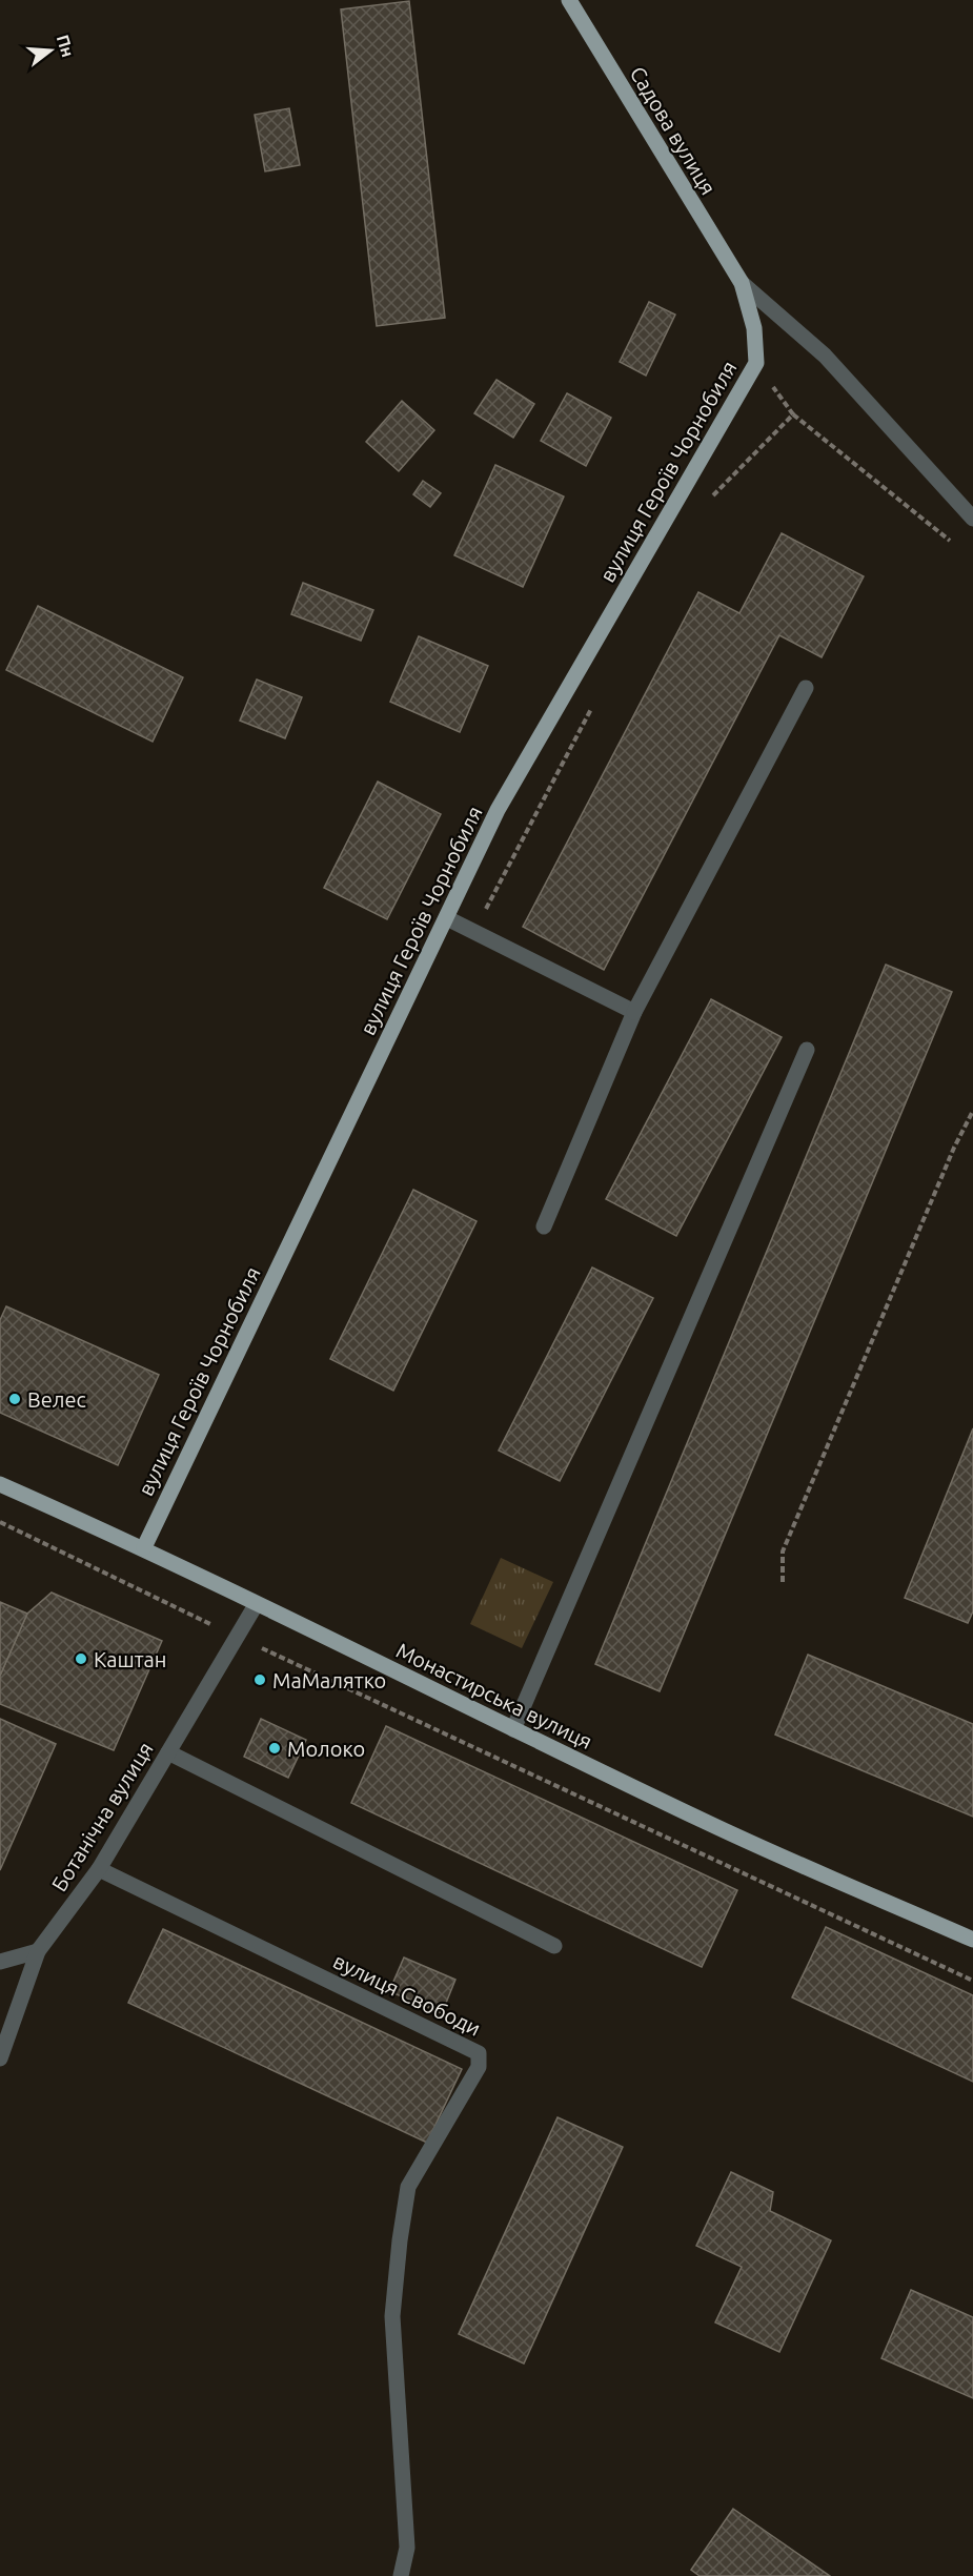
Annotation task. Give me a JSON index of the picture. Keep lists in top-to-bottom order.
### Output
{
  "streets": {
    "main road": ["Садова вулиця", "вулиця Героїв Чорнобиля", "Монастирська вулиця"],
    "street": ["Ботанічна вулиця", "вулиця Свободи"]
  },
  "crossings": [
    ["Садова вулиця", "вулиця Героїв Чорнобиля"],
    ["вулиця Героїв Чорнобиля", "Монастирська вулиця"],
    ["Монастирська вулиця", "Ботанічна вулиця"],
    ["Ботанічна вулиця", "вулиця Свободи"]
  ],
  "places": [
    "Велес",
    "Каштан",
    "МаМалятко",
    "Молоко"
  ],
  "north": "right"
}
